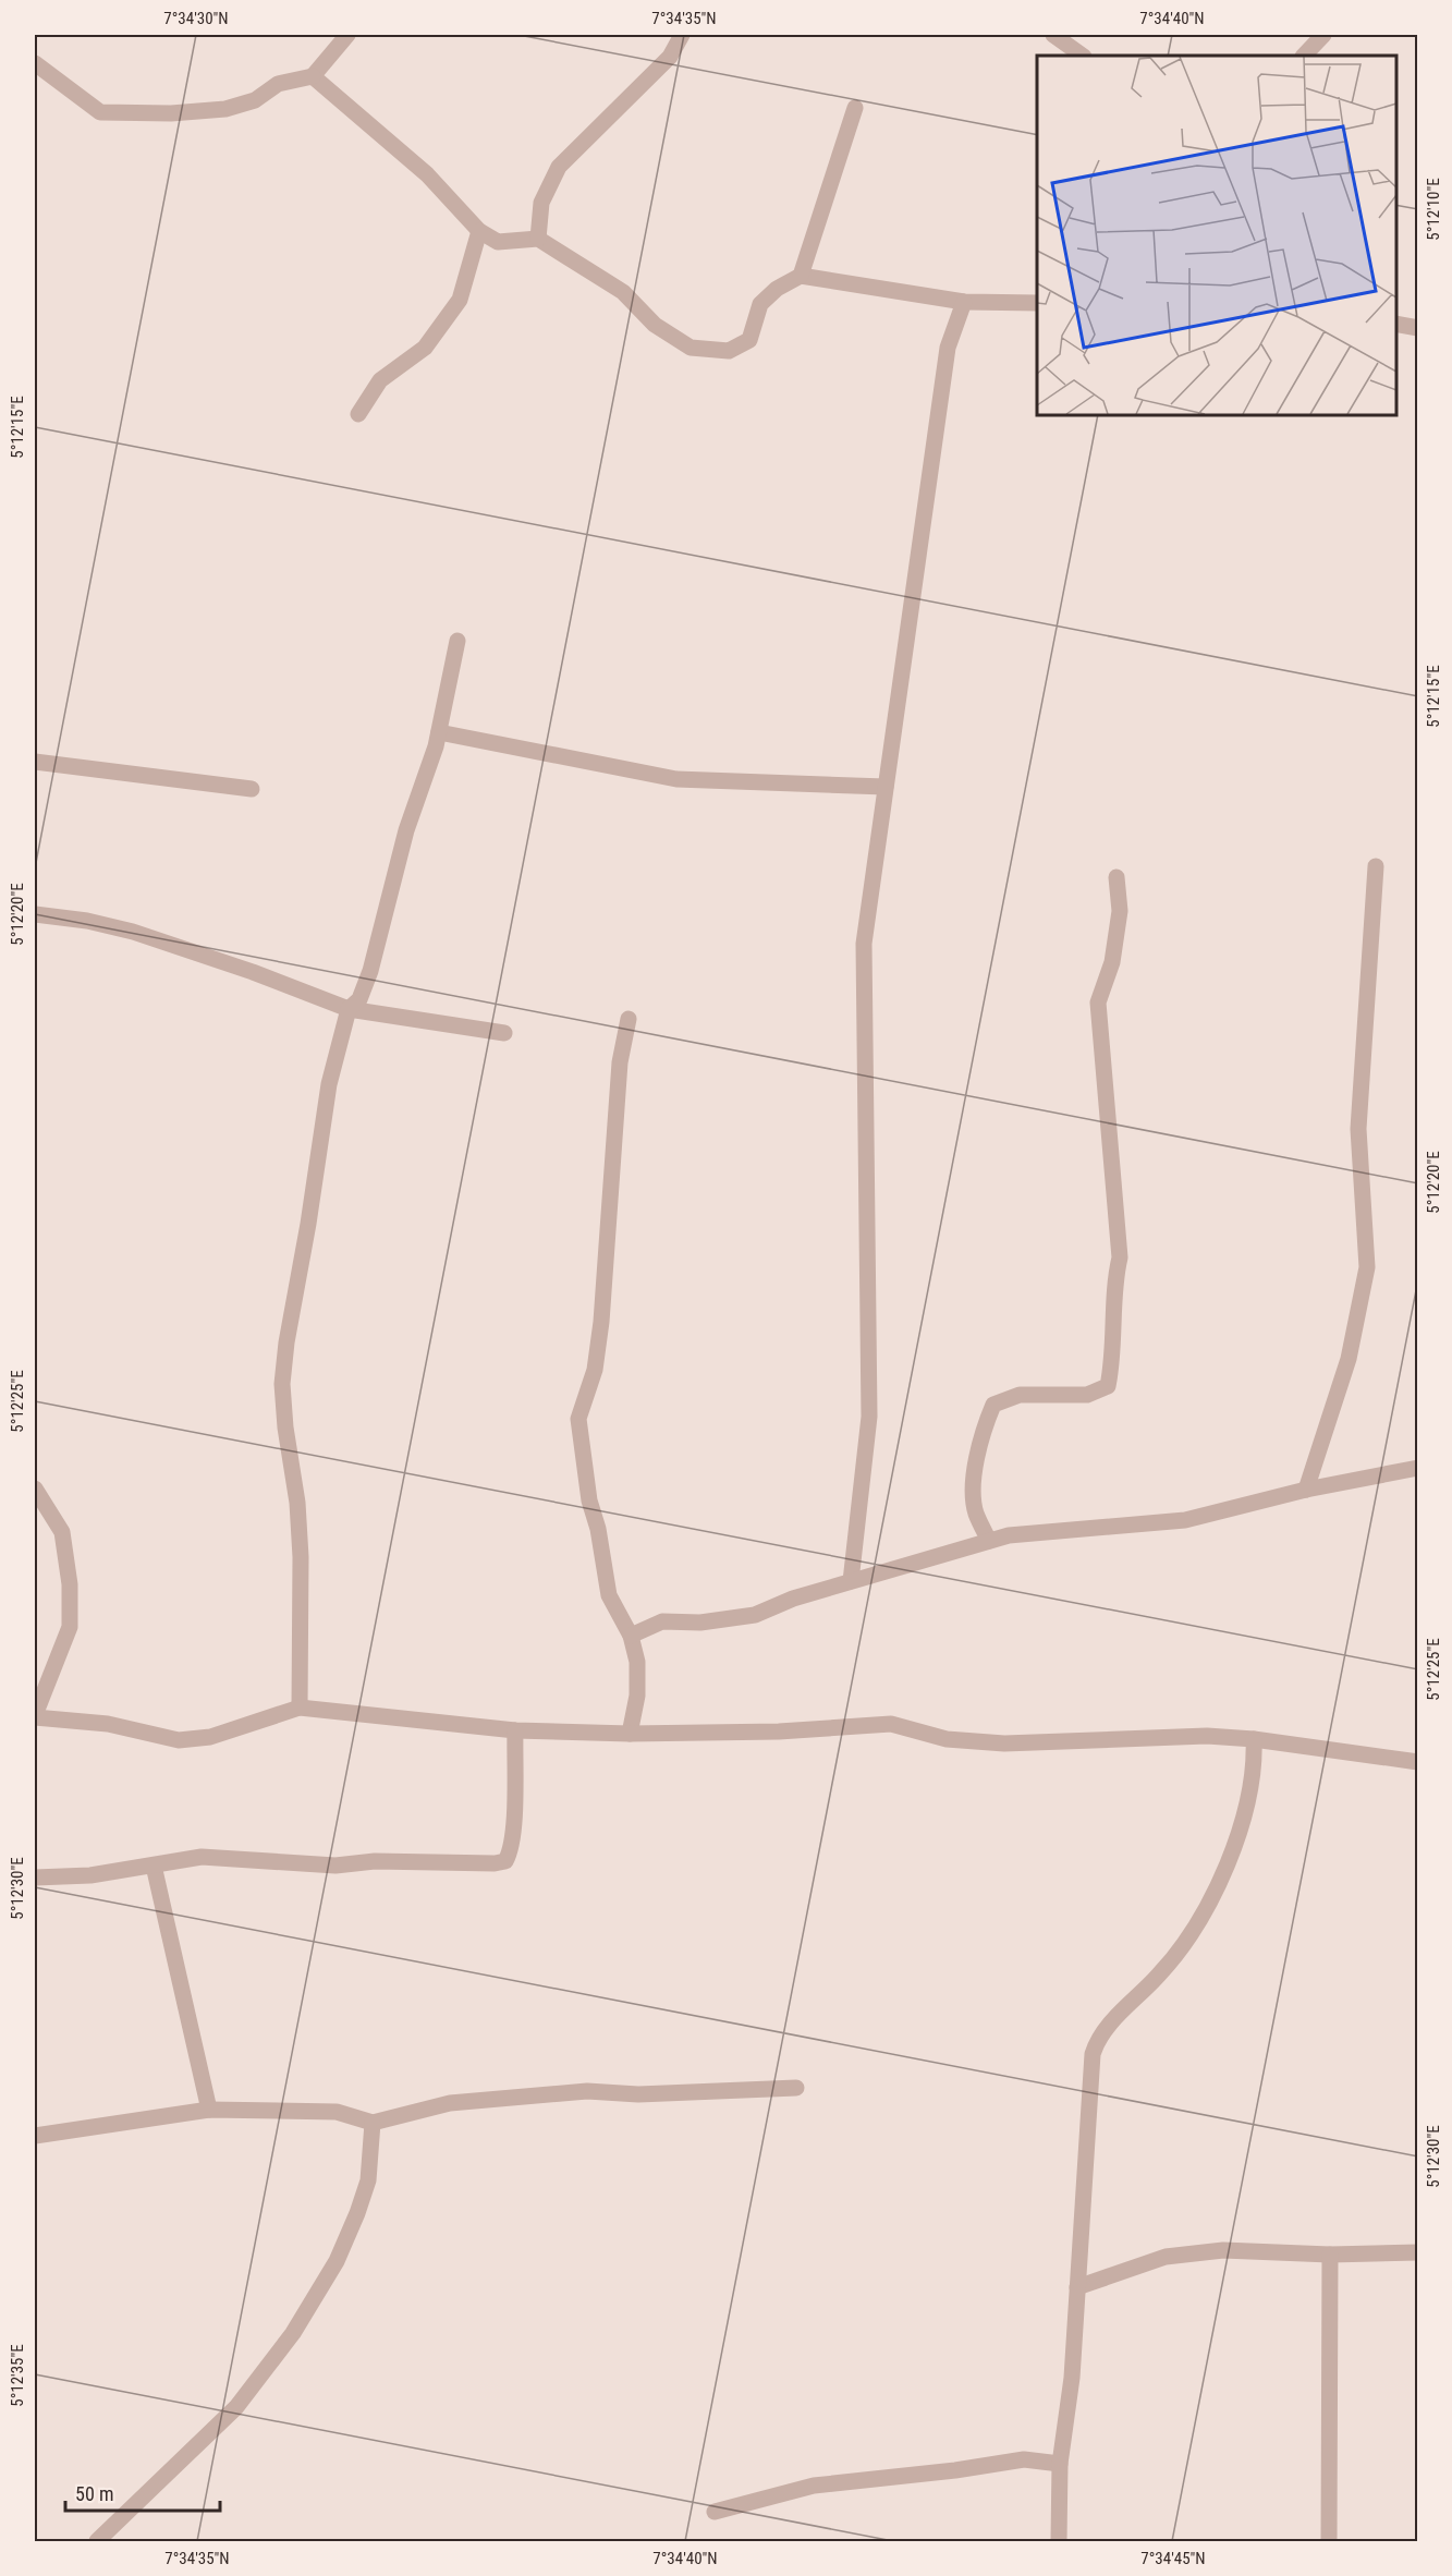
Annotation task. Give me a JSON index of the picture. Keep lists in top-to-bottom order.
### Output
{
  "scale_bar": "50 m",
  "coordinates": [
    "7°34'30\"N",
    "7°34'35\"N",
    "7°34'40\"N",
    "5°12'10\"E",
    "5°12'15\"E",
    "5°12'20\"E",
    "5°12'25\"E",
    "5°12'30\"E",
    "5°12'35\"E",
    "7°34'45\"N"
  ]
}
